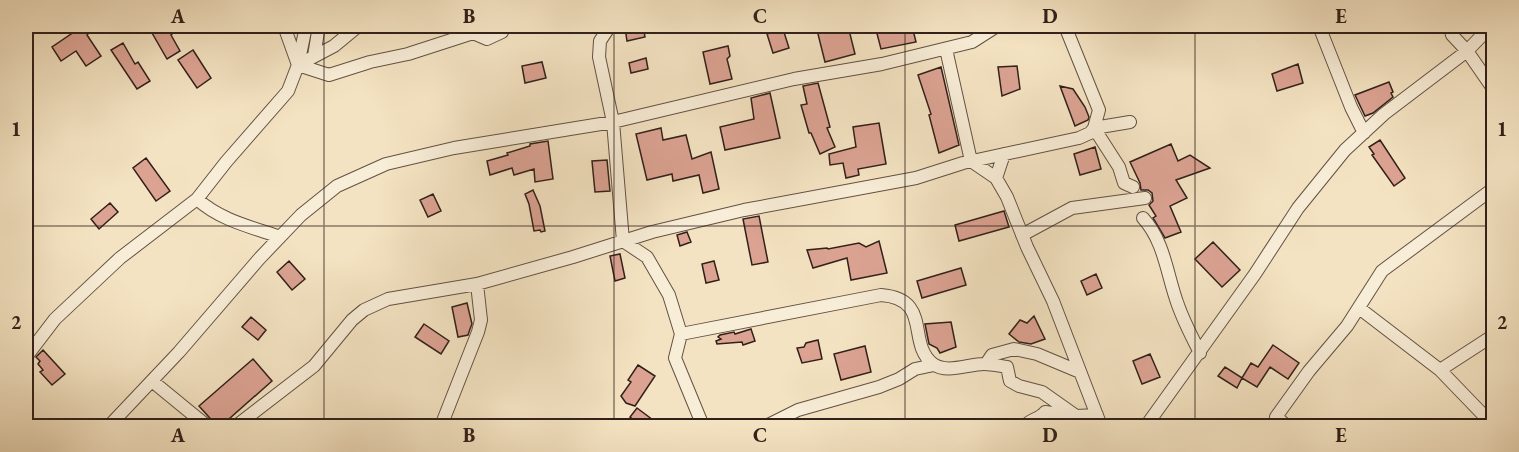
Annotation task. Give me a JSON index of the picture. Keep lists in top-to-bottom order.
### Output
{
  "grid": {
    "columns": [
      "A",
      "B",
      "C",
      "D",
      "E"
    ],
    "rows": ["1", "2"]
  }
}
